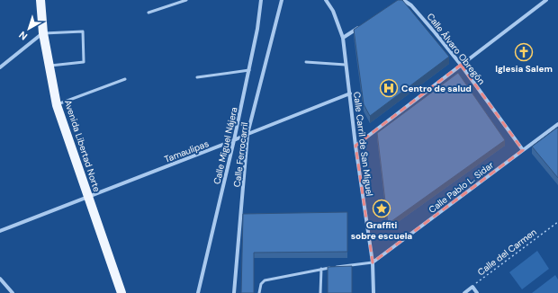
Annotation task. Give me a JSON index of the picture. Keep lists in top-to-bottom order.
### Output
{
  "streets": {
    "main road": ["Avenida Libertad Norte"],
    "street": [
      "Calle Álvaro Obregón",
      "Calle Carril de San Miguel",
      "Calle Miguel Nájera",
      "Tamaulipas",
      "Calle Ferrocarril",
      "Calle Pablo L. Sidar",
      "Calle del Carmen"
    ]
  },
  "crossings": [
    ["Calle Álvaro Obregón", "Calle Pablo L. Sidar"],
    ["Calle Carril de San Miguel", "Tamaulipas"],
    ["Calle Carril de San Miguel", "Calle Pablo L. Sidar"],
    ["Avenida Libertad Norte", "Tamaulipas"],
    ["Calle Miguel Nájera", "Tamaulipas"],
    ["Tamaulipas", "Calle Ferrocarril"]
  ],
  "places": {
    "church": ["Iglesia Salem"],
    "hospital": ["Centro de salud"],
    "place": ["Graffiti sobre escuela"]
  },
  "north": "bottom left"
}
